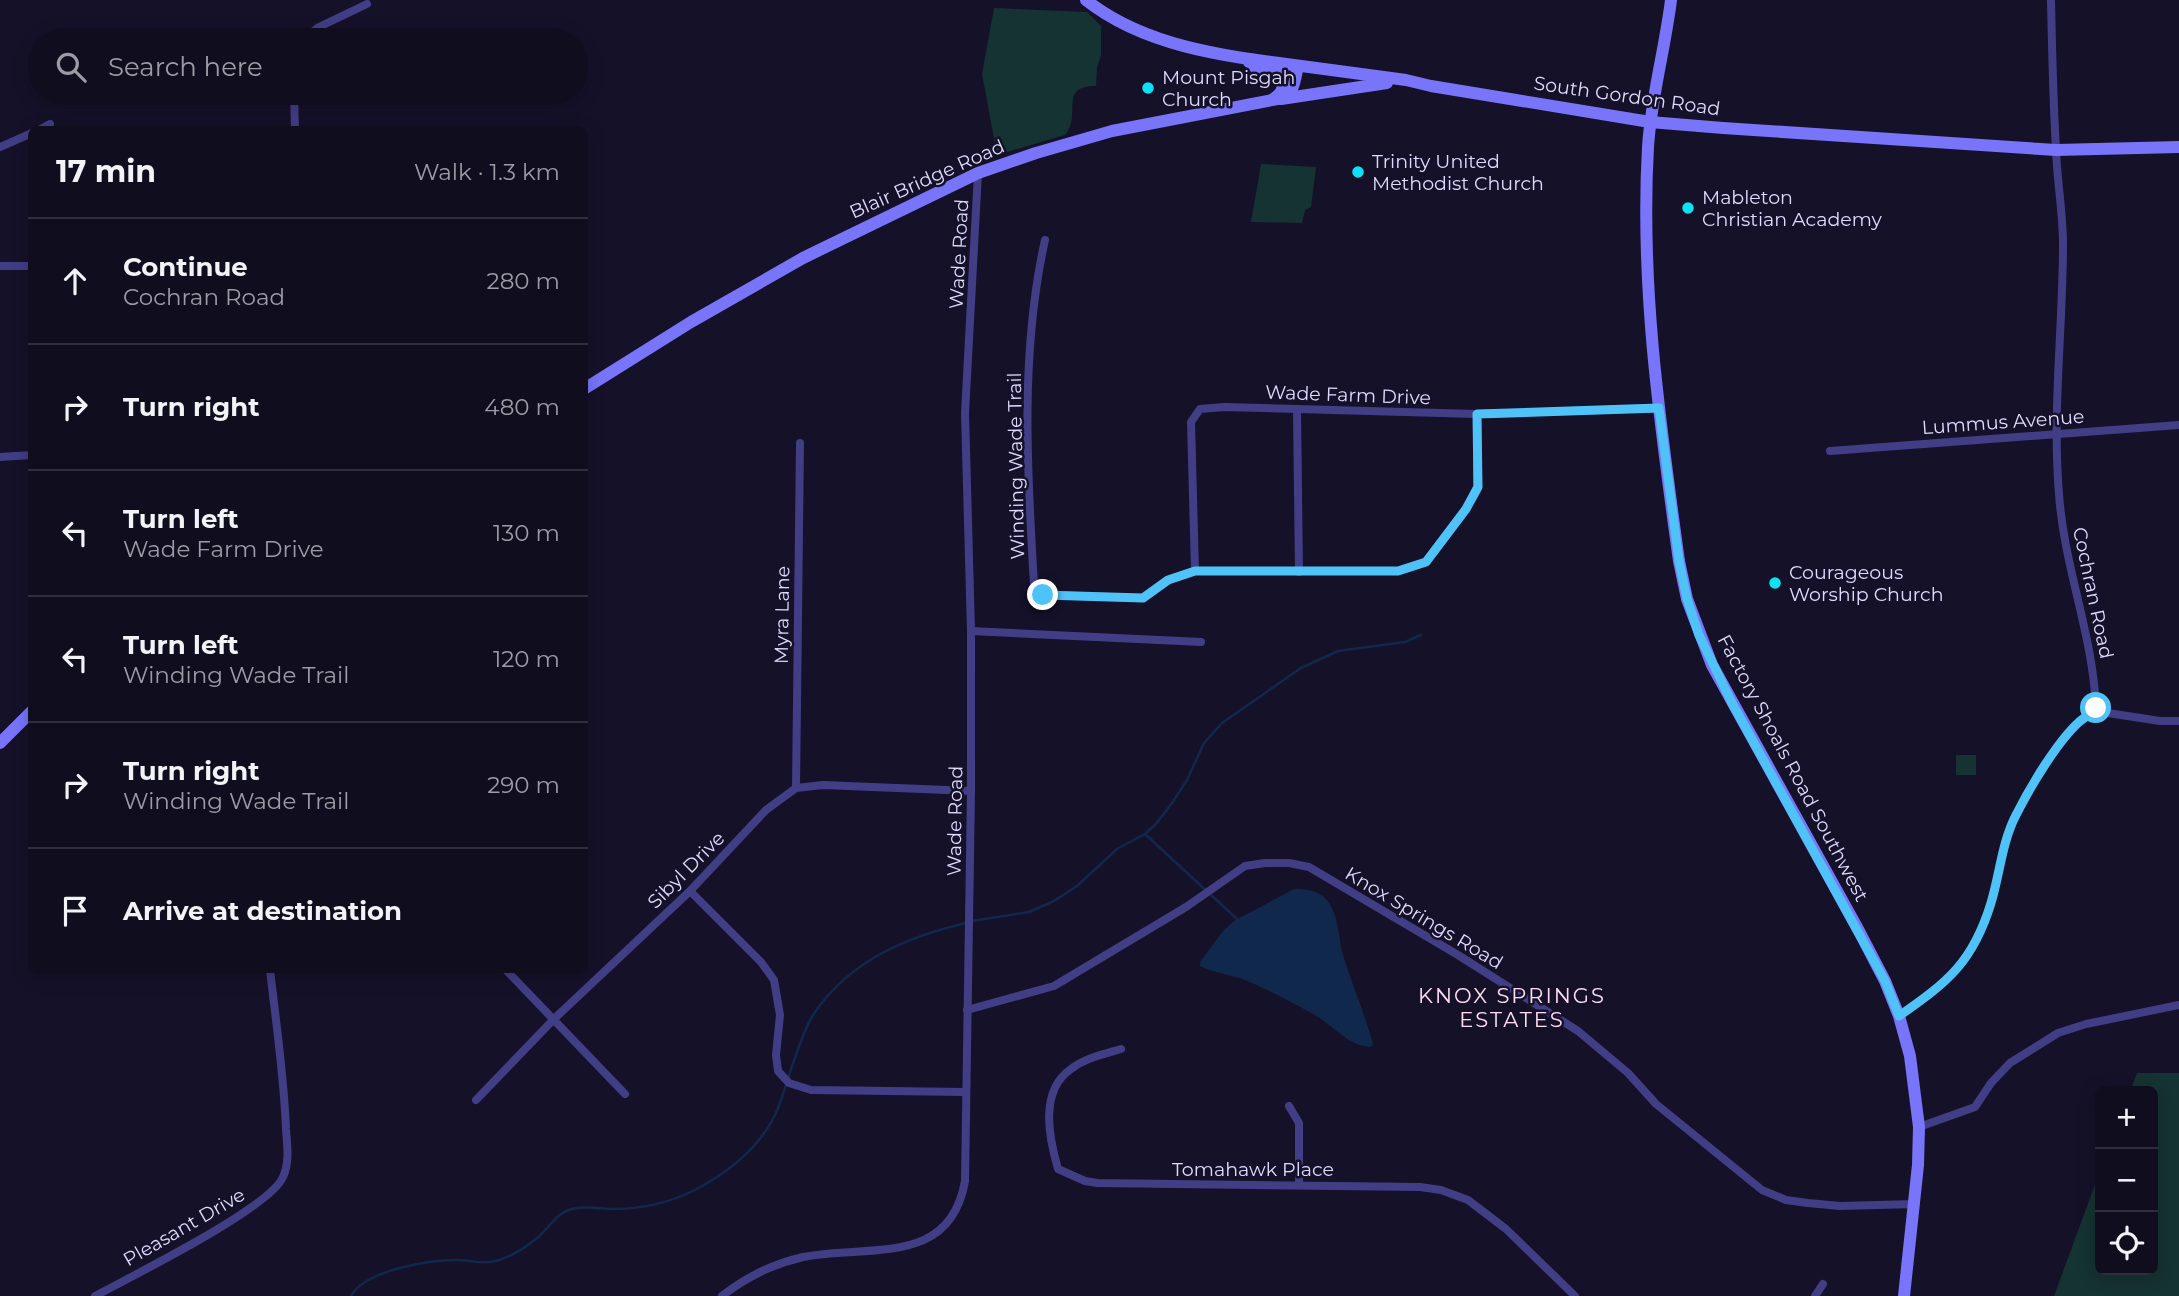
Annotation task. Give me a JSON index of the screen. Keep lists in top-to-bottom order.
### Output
{
  "streets": {
    "street": [
      "South Gordon Road",
      "Blair Bridge Road",
      "Wade Road",
      "Wade Farm Drive",
      "Lummus Avenue",
      "Winding Wade Trail",
      "Cochran Road",
      "Myra Lane",
      "Factory Shoals Road Southwest",
      "Sibyl Drive",
      "Knox Springs Road",
      "Tomahawk Place",
      "Pleasant Drive"
    ]
  },
  "crossings": [
    ["South Gordon Road", "Blair Bridge Road"],
    ["South Gordon Road", "Cochran Road"],
    ["South Gordon Road", "Factory Shoals Road Southwest"],
    ["Blair Bridge Road", "Wade Road"],
    ["Wade Road", "Knox Springs Road"],
    ["Wade Farm Drive", "Winding Wade Trail"],
    ["Wade Farm Drive", "Factory Shoals Road Southwest"],
    ["Lummus Avenue", "Cochran Road"],
    ["Myra Lane", "Sibyl Drive"],
    ["Factory Shoals Road Southwest", "Knox Springs Road"]
  ],
  "districts": ["KNOX SPRINGS ESTATES"],
  "places": [
    "Mount Pisgah Church",
    "Trinity United Methodist Church",
    "Mableton Christian Academy",
    "Courageous Worship Church"
  ],
  "page": {
    "search": "Search here",
    "heading": ["17 min", "Walk · 1.3 km"],
    "list": [
      ["Continue", "Cochran Road", "280 m"],
      ["Turn right", "480 m"],
      ["Turn left", "Wade Farm Drive", "130 m"],
      ["Turn left", "Winding Wade Trail", "120 m"],
      ["Turn right", "Winding Wade Trail", "290 m"],
      "Arrive at destination"
    ],
    "map_buttons": ["+", "−"]
  }
}
